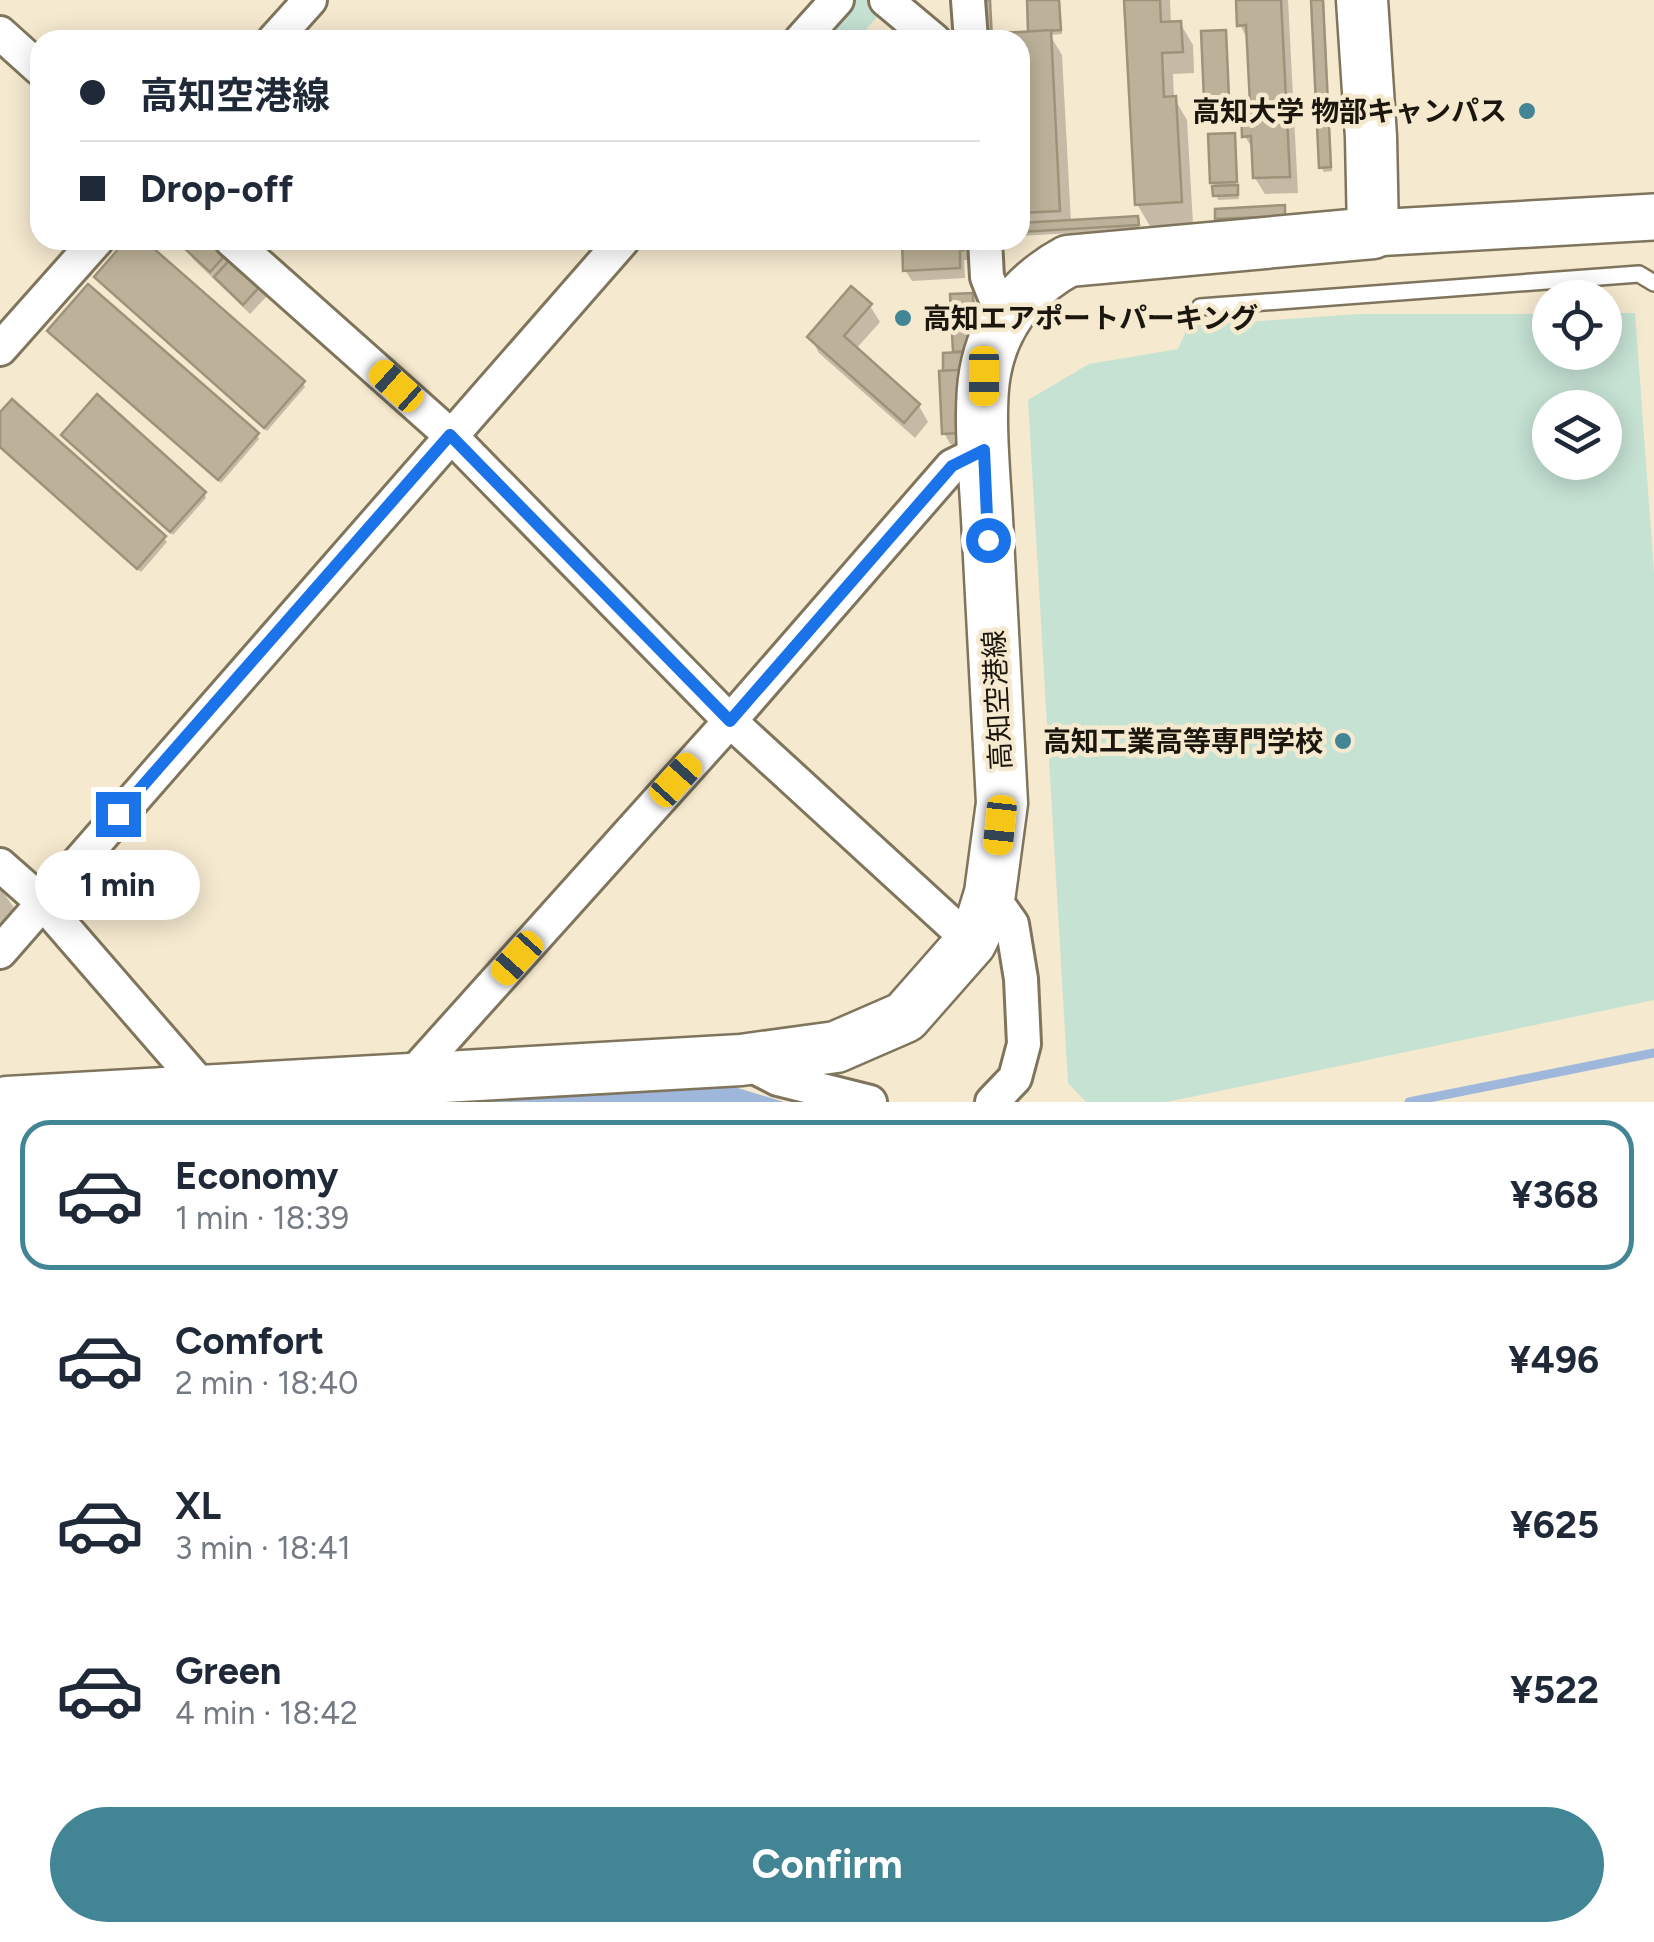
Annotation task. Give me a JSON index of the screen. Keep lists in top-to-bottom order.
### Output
{
  "streets": {
    "main road": ["高知空港線"]
  },
  "places": ["高知大学 物部キャンパス", "高知エアポートパーキング", "高知工業高等専門学校"],
  "page": {
    "banner": ["高知空港線", "Drop-off"],
    "bubble": "1 min",
    "list": [
      {
        "name": "Economy",
        "note": "1 min · 18:39",
        "value": "¥368"
      },
      {
        "name": "Comfort",
        "note": "2 min · 18:40",
        "value": "¥496"
      },
      {
        "name": "XL",
        "note": "3 min · 18:41",
        "value": "¥625"
      },
      {
        "name": "Green",
        "note": "4 min · 18:42",
        "value": "¥522"
      }
    ],
    "buttons": "Confirm"
  }
}
